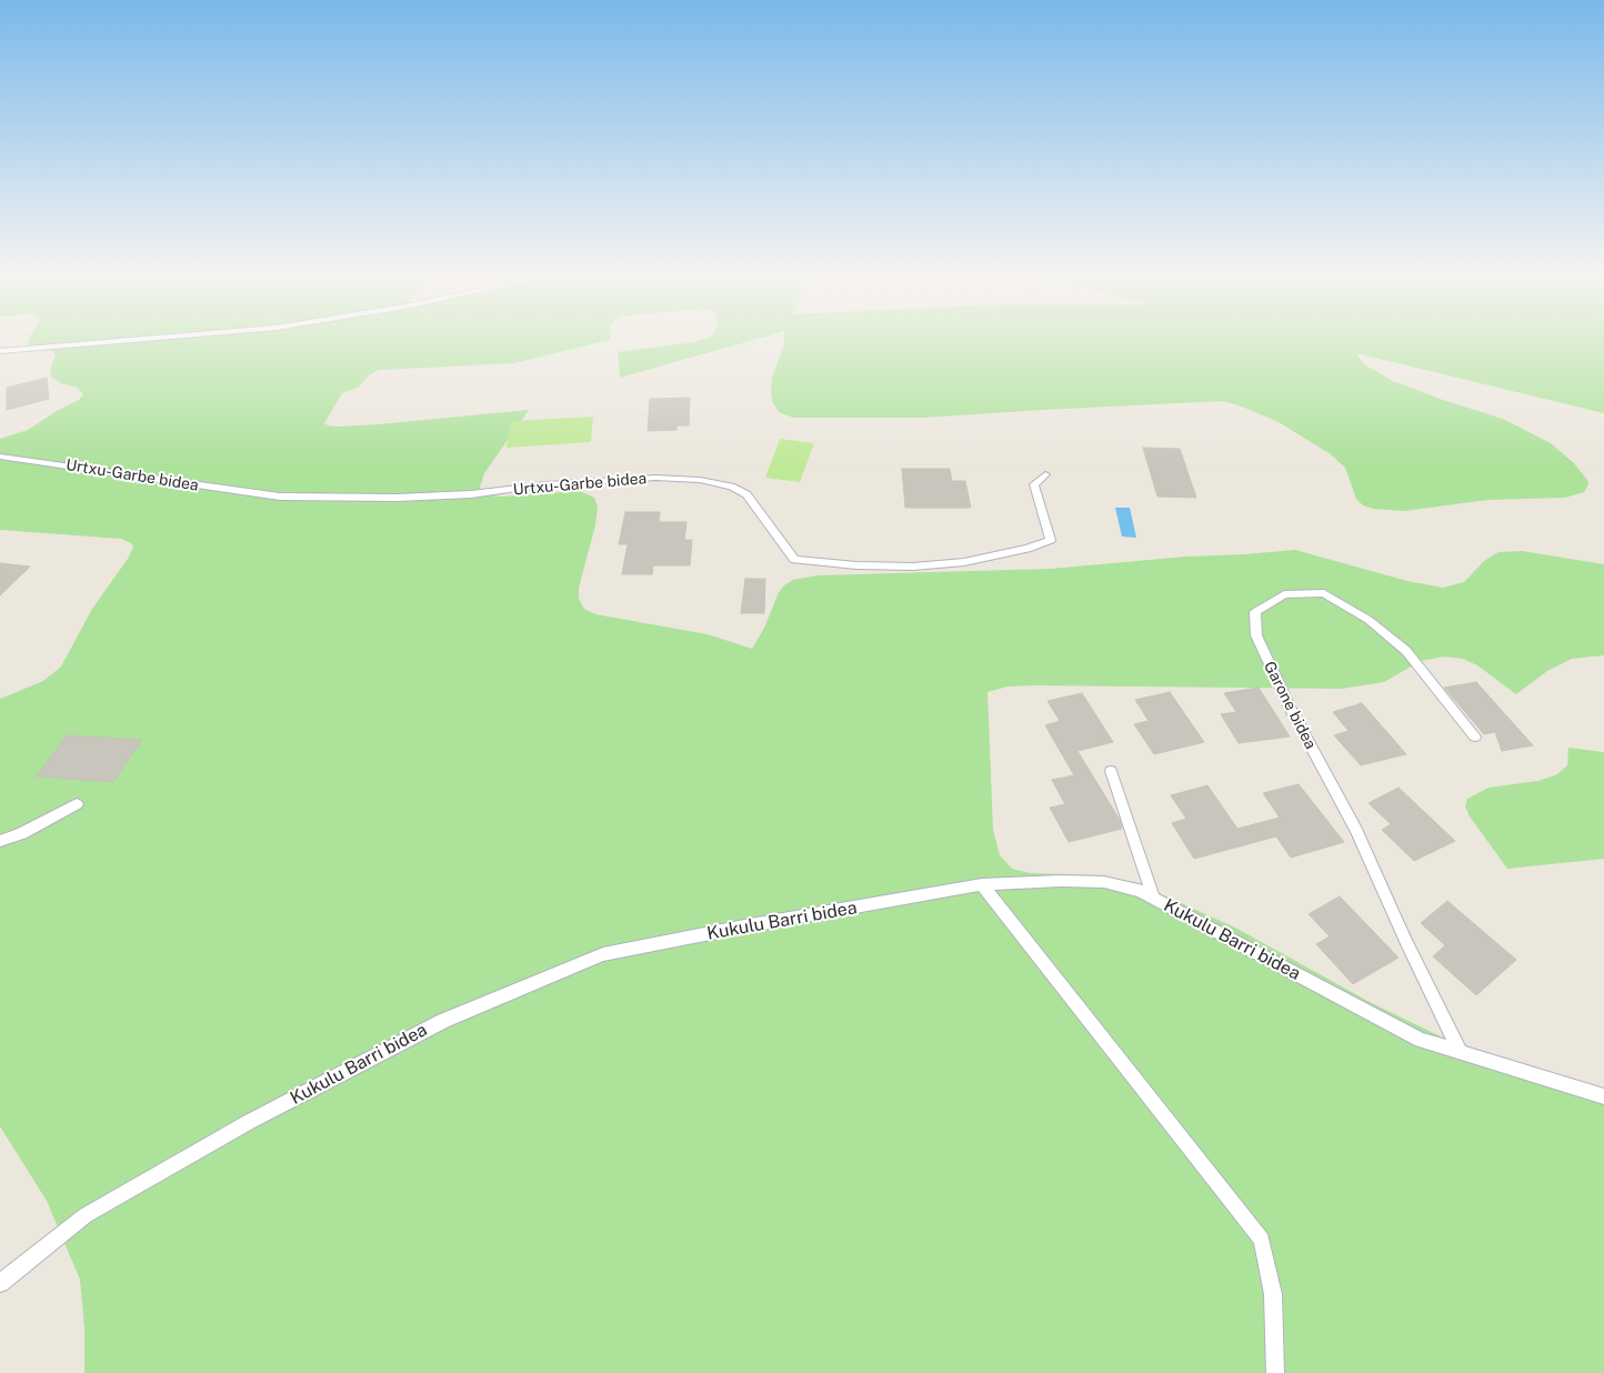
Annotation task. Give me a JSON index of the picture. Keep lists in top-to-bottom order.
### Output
{
  "streets": {
    "lane": ["Urtxu-Garbe bidea", "Garone bidea", "Kukulu Barri bidea"]
  },
  "crossings": [
    ["Garone bidea", "Kukulu Barri bidea"]
  ]
}
